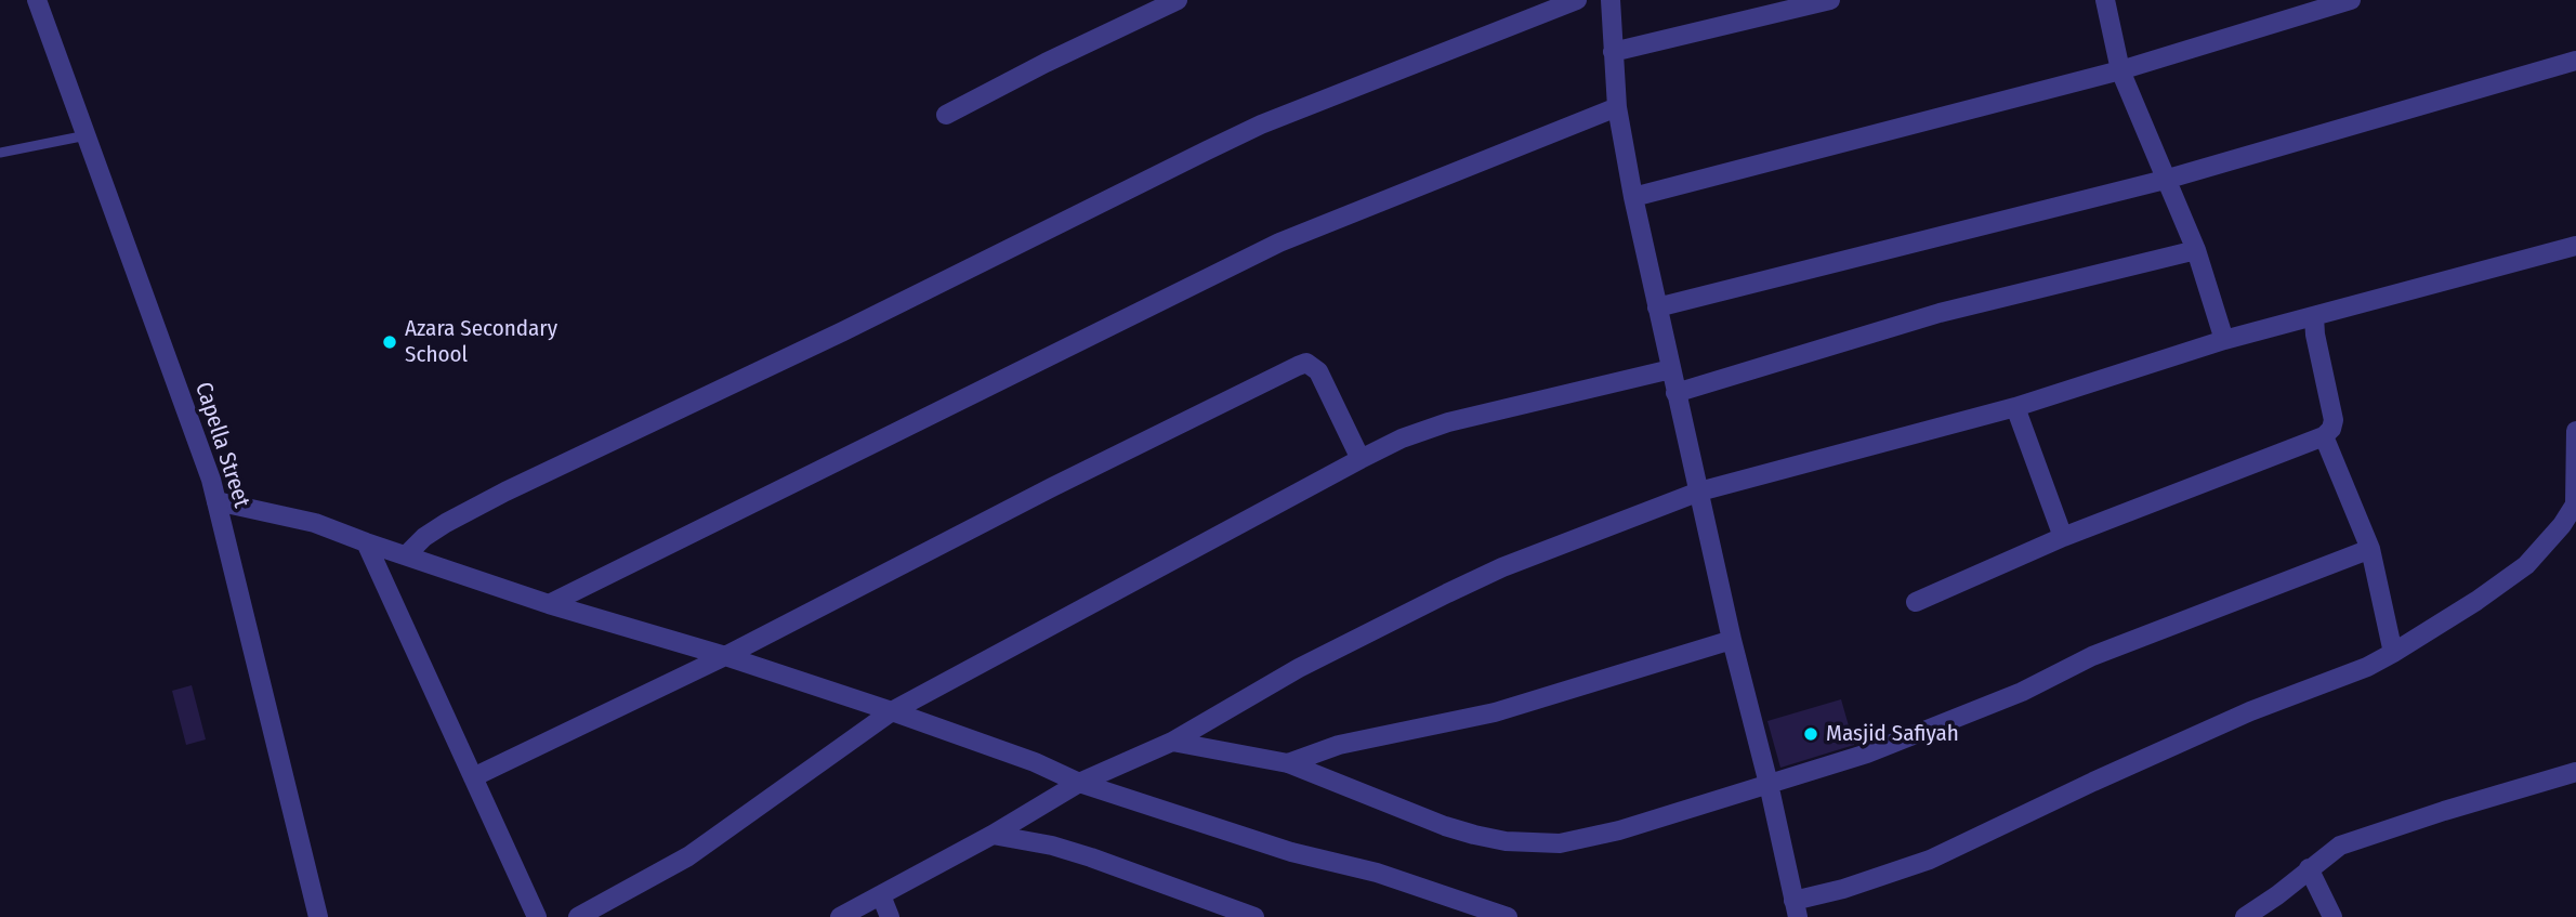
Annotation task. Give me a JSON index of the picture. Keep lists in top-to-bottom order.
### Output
{
  "streets": {
    "street": ["Capella Street"]
  },
  "places": ["Azara Secondary School", "Masjid Safiyah"]
}
